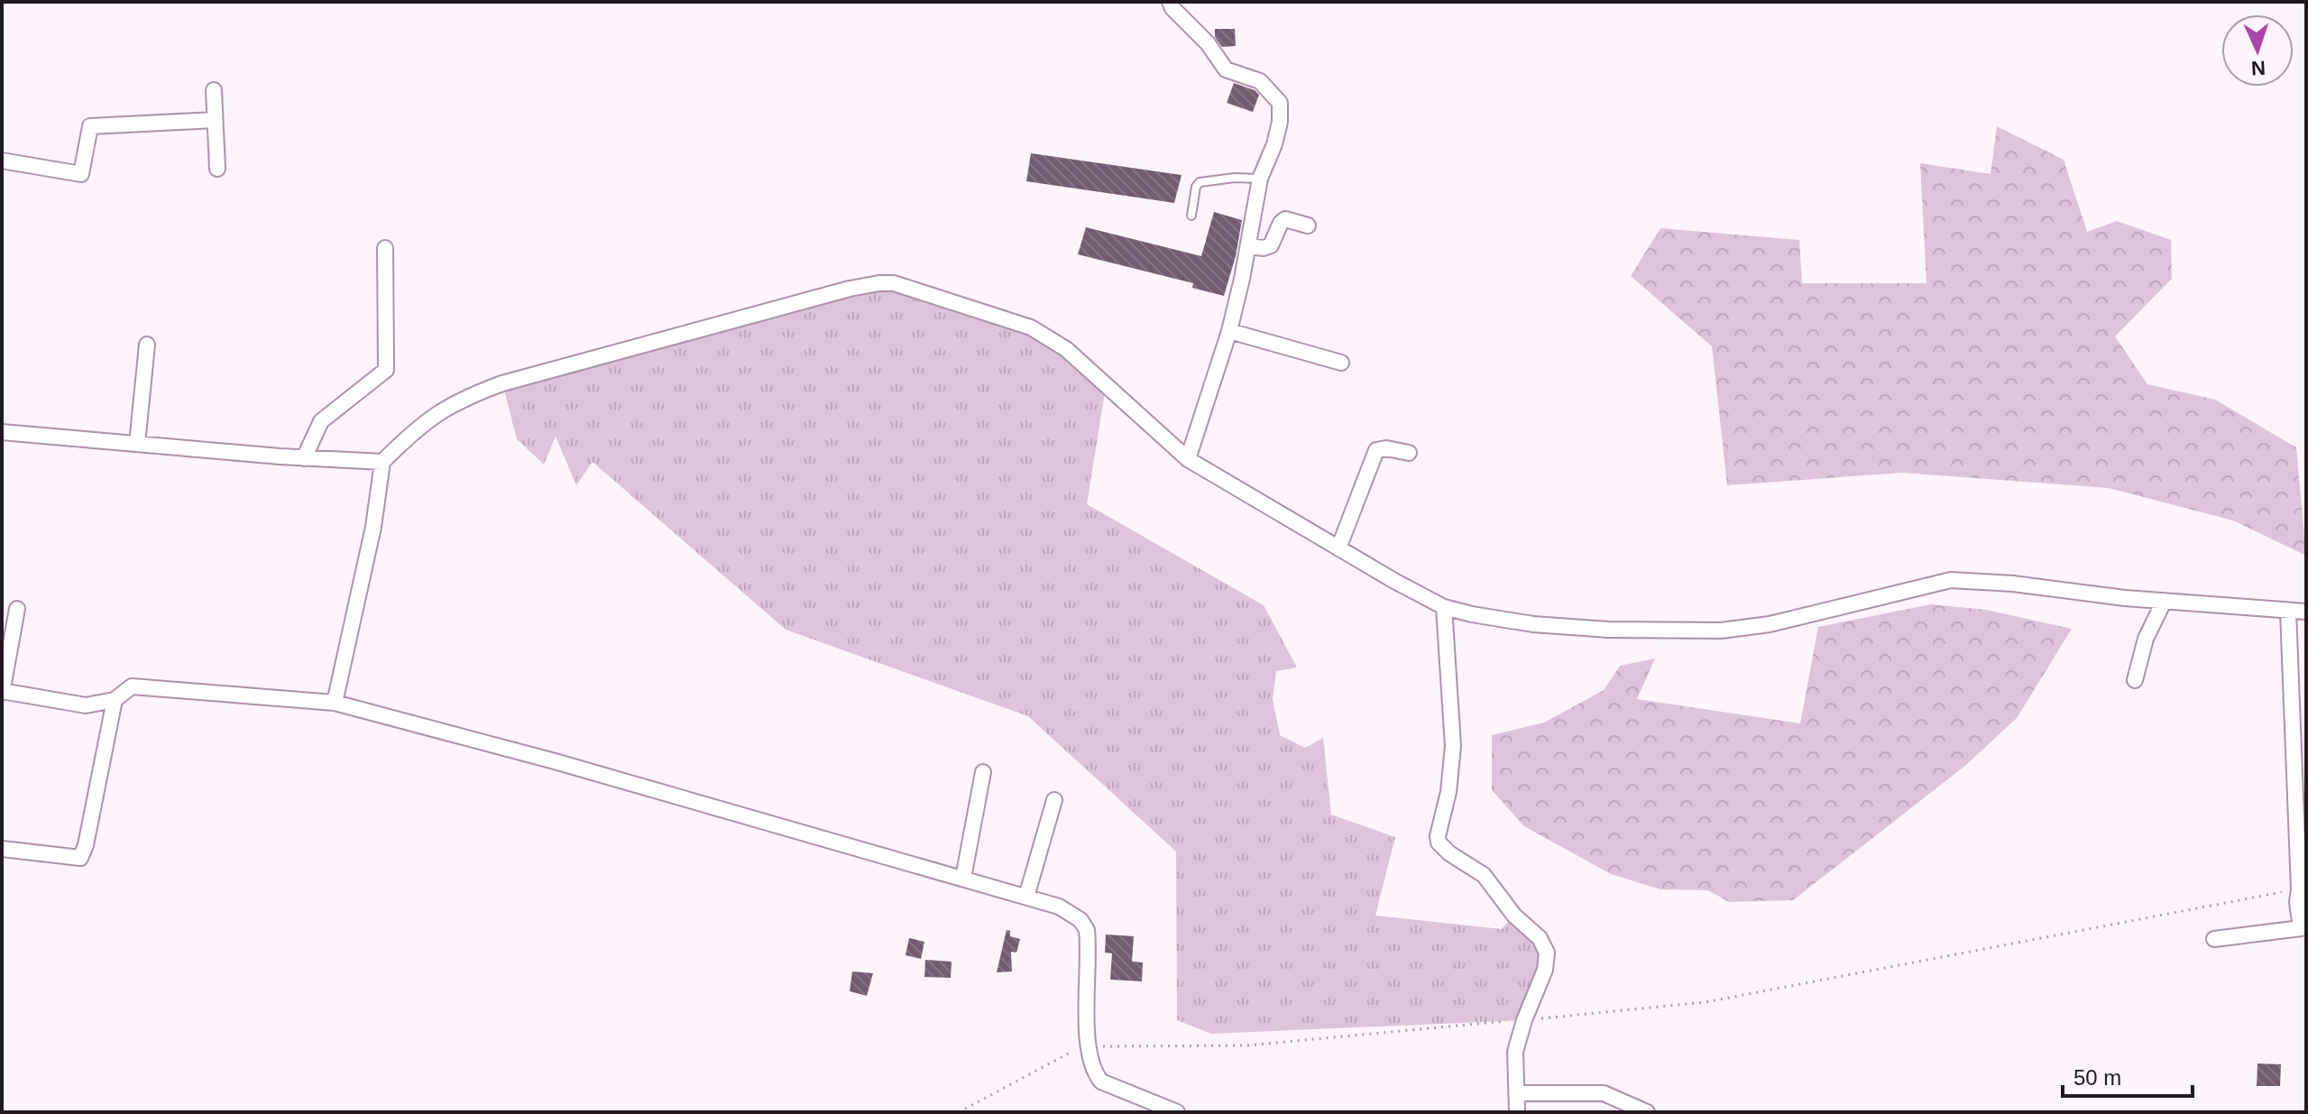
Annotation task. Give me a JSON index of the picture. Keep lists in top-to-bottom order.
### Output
{
  "scale_bar": "50 m",
  "north": "bottom"
}
